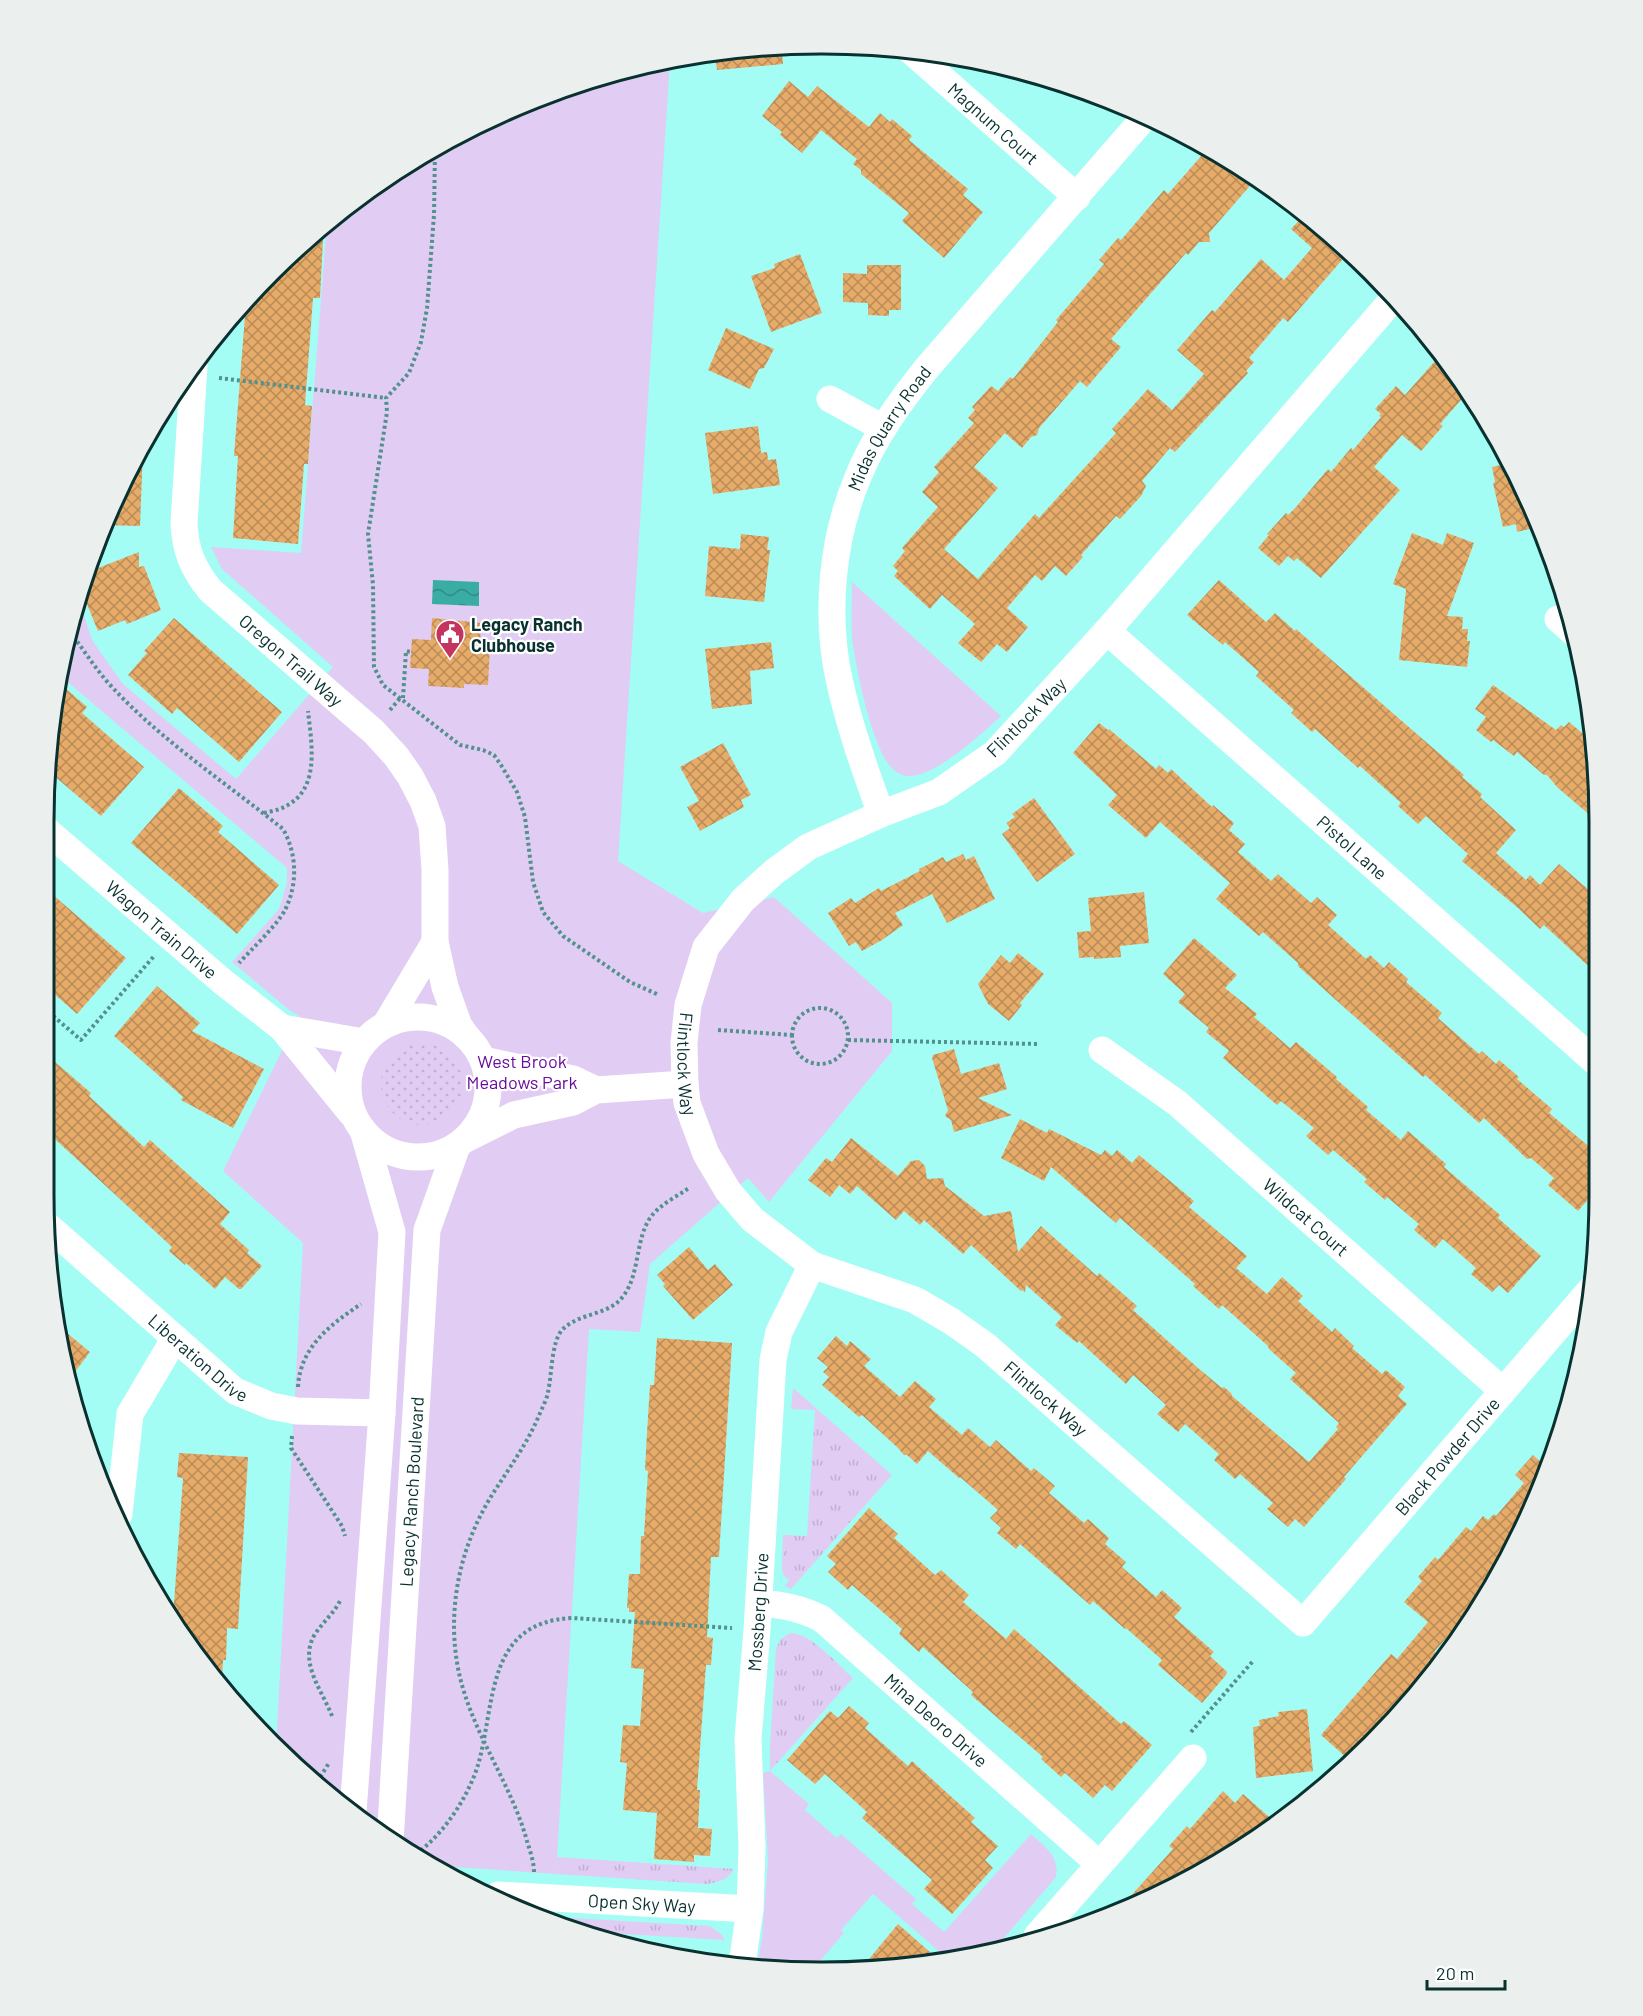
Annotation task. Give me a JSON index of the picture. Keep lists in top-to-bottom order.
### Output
{
  "streets": {
    "street": [
      "Magnum Court",
      "Midas Quarry Road",
      "Oregon Trail Way",
      "Flintlock Way",
      "Pistol Lane",
      "Wagon Train Drive",
      "Wildcat Court",
      "Liberation Drive",
      "Black Powder Drive",
      "Legacy Ranch Boulevard",
      "Mossberg Drive",
      "Mina Deoro Drive",
      "Open Sky Way"
    ]
  },
  "crossings": [
    ["Magnum Court", "Midas Quarry Road"],
    ["Midas Quarry Road", "Flintlock Way"],
    ["Oregon Trail Way", "Wagon Train Drive"],
    ["Oregon Trail Way", "Legacy Ranch Boulevard"],
    ["Flintlock Way", "Pistol Lane"],
    ["Flintlock Way", "Black Powder Drive"],
    ["Flintlock Way", "Mossberg Drive"],
    ["Wagon Train Drive", "Legacy Ranch Boulevard"],
    ["Wildcat Court", "Black Powder Drive"],
    ["Liberation Drive", "Legacy Ranch Boulevard"],
    ["Mossberg Drive", "Mina Deoro Drive"],
    ["Mossberg Drive", "Open Sky Way"]
  ],
  "parks": ["West Brook Meadows Park"],
  "places": {
    "public building": ["Legacy Ranch Clubhouse"]
  },
  "scale_bar": "20 m"
}
